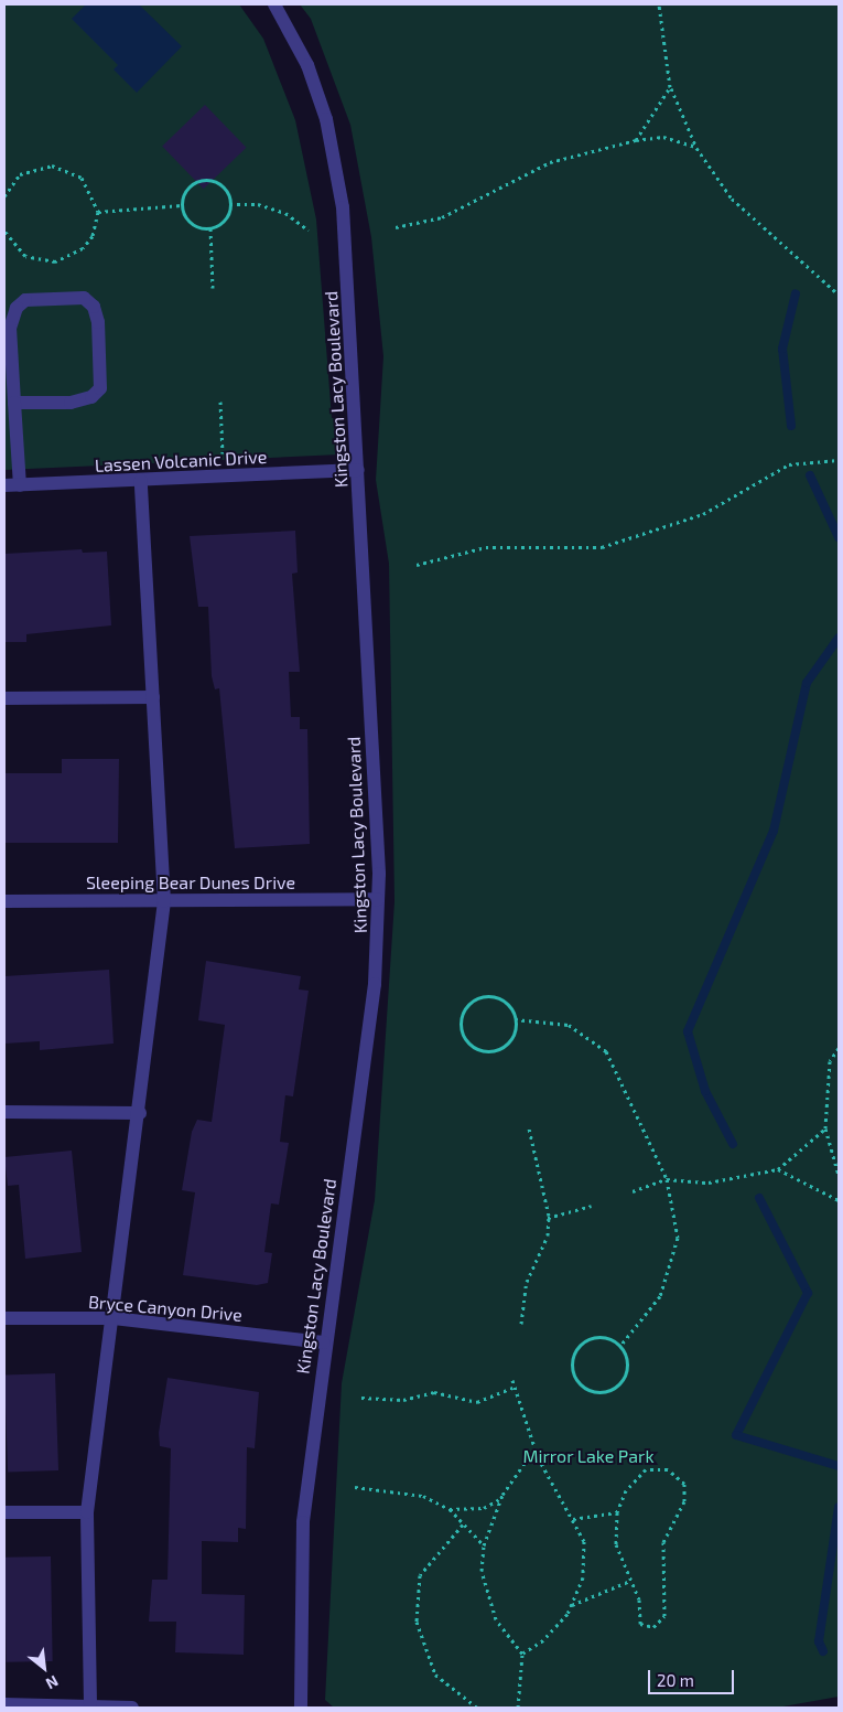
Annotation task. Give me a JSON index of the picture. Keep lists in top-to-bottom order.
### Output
{
  "streets": {
    "street": [
      "Kingston Lacy Boulevard",
      "Lassen Volcanic Drive",
      "Sleeping Bear Dunes Drive",
      "Bryce Canyon Drive"
    ]
  },
  "crossings": [
    ["Kingston Lacy Boulevard", "Lassen Volcanic Drive"],
    ["Kingston Lacy Boulevard", "Sleeping Bear Dunes Drive"],
    ["Kingston Lacy Boulevard", "Bryce Canyon Drive"]
  ],
  "parks": ["Mirror Lake Park"],
  "scale_bar": "20 m",
  "north": "bottom right"
}
